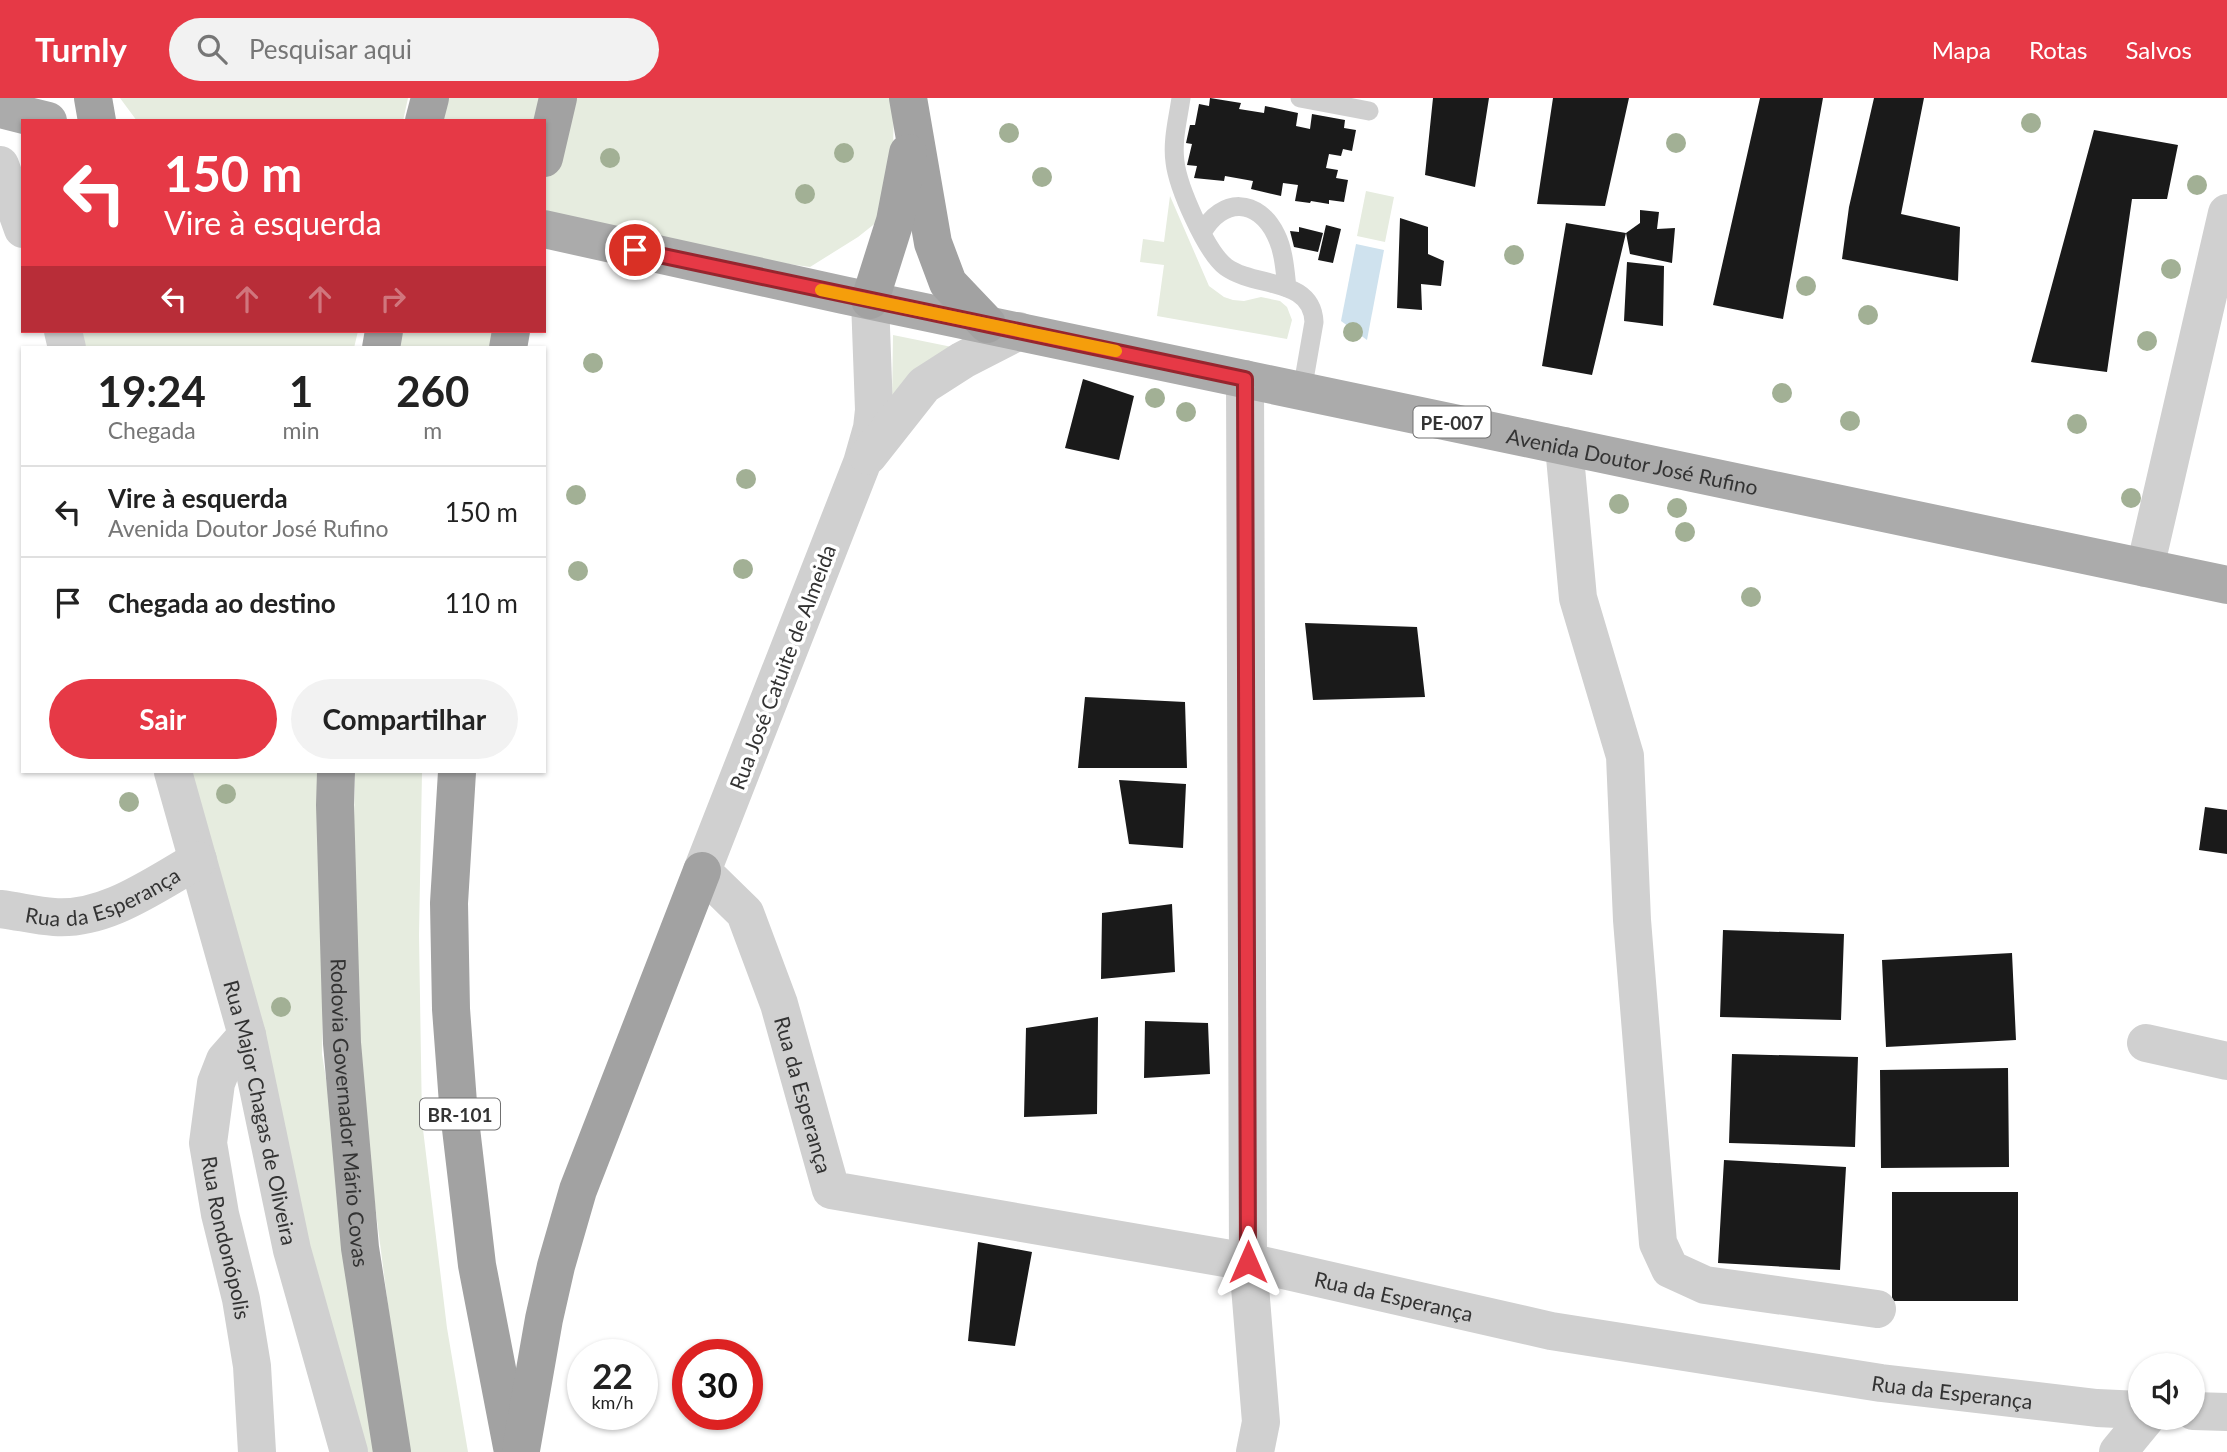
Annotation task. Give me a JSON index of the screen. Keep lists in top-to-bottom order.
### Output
{
  "streets": {
    "highway": ["Rodovia Governador Mário Covas", "BR-101"],
    "main road": ["PE-007", "Avenida Doutor José Rufino"],
    "street": [
      "Rua José Catuite de Almeida",
      "Rua da Esperança",
      "Rua Major Chagas de Oliveira",
      "Rua Rondonópolis"
    ]
  },
  "crossings": [
    ["Avenida Doutor José Rufino", "Rua José Catuite de Almeida"],
    ["Rua José Catuite de Almeida", "Rua da Esperança"],
    ["Rua da Esperança", "Rua Major Chagas de Oliveira"],
    ["Rua Major Chagas de Oliveira", "Rua Rondonópolis"]
  ],
  "page": {
    "header": "Turnly",
    "search": "Pesquisar aqui",
    "nav": ["Mapa", "Rotas", "Salvos"],
    "turn": ["150 m", "Vire à esquerda"],
    "eta": [
      "19:24",
      "Chegada",
      "1",
      "min",
      "260",
      "m"
    ],
    "list": [
      {
        "name": "Vire à esquerda",
        "note": "Avenida Doutor José Rufino",
        "value": "150 m"
      },
      {
        "name": "Chegada ao destino",
        "value": "110 m"
      }
    ],
    "buttons": ["Sair", "Compartilhar"],
    "speed": "22 km/h",
    "limit": "30"
  }
}
